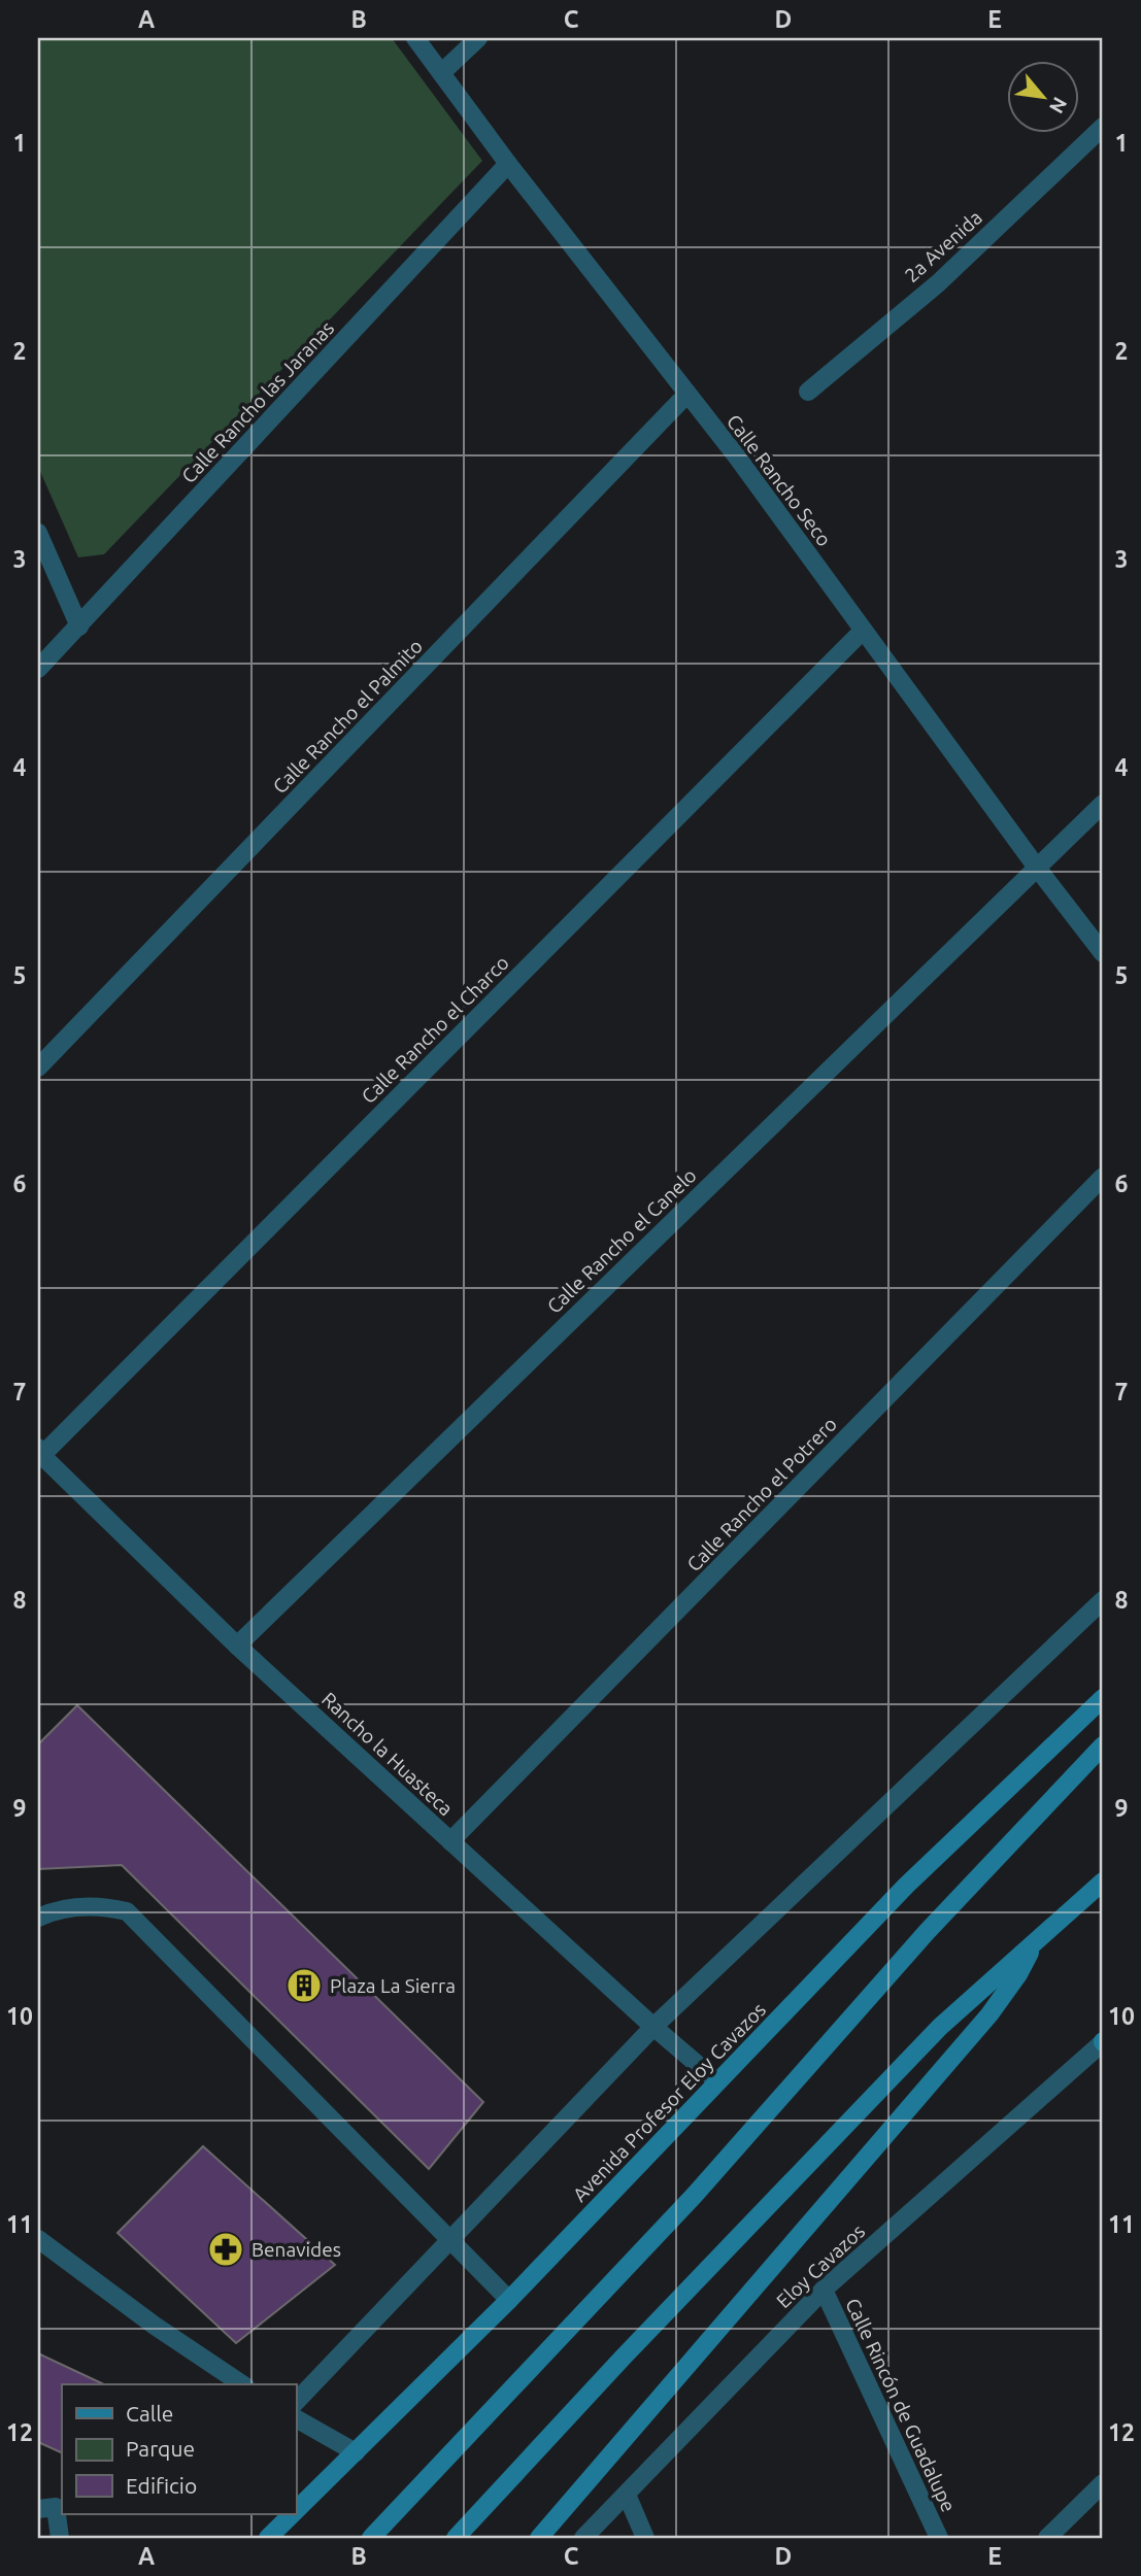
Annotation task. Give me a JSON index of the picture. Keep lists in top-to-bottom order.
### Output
{
  "streets": {
    "main road": ["Avenida Profesor Eloy Cavazos"],
    "street": [
      "2a Avenida",
      "Calle Rancho las Jaranas",
      "Calle Rancho Seco",
      "Calle Rancho el Palmito",
      "Calle Rancho el Charco",
      "Calle Rancho el Canelo",
      "Calle Rancho el Potrero",
      "Rancho la Huasteca",
      "Eloy Cavazos",
      "Calle Rincón de Guadalupe"
    ]
  },
  "crossings": [
    ["Calle Rancho las Jaranas", "Calle Rancho Seco"],
    ["Calle Rancho Seco", "Calle Rancho el Palmito"],
    ["Calle Rancho Seco", "Calle Rancho el Charco"],
    ["Calle Rancho Seco", "Calle Rancho el Canelo"],
    ["Calle Rancho el Charco", "Rancho la Huasteca"],
    ["Calle Rancho el Canelo", "Rancho la Huasteca"],
    ["Calle Rancho el Potrero", "Rancho la Huasteca"],
    ["Rancho la Huasteca", "Avenida Profesor Eloy Cavazos"],
    ["Eloy Cavazos", "Calle Rincón de Guadalupe"]
  ],
  "places": {
    "building": ["Plaza La Sierra"],
    "pharmacy": ["Benavides"]
  },
  "legend": ["Calle", "Parque", "Edificio"],
  "north": "bottom right",
  "grid": {
    "columns": [
      "A",
      "B",
      "C",
      "D",
      "E"
    ],
    "rows": [
      "1",
      "2",
      "3",
      "4",
      "5",
      "6",
      "7",
      "8",
      "9",
      "10",
      "11",
      "12"
    ]
  }
}
